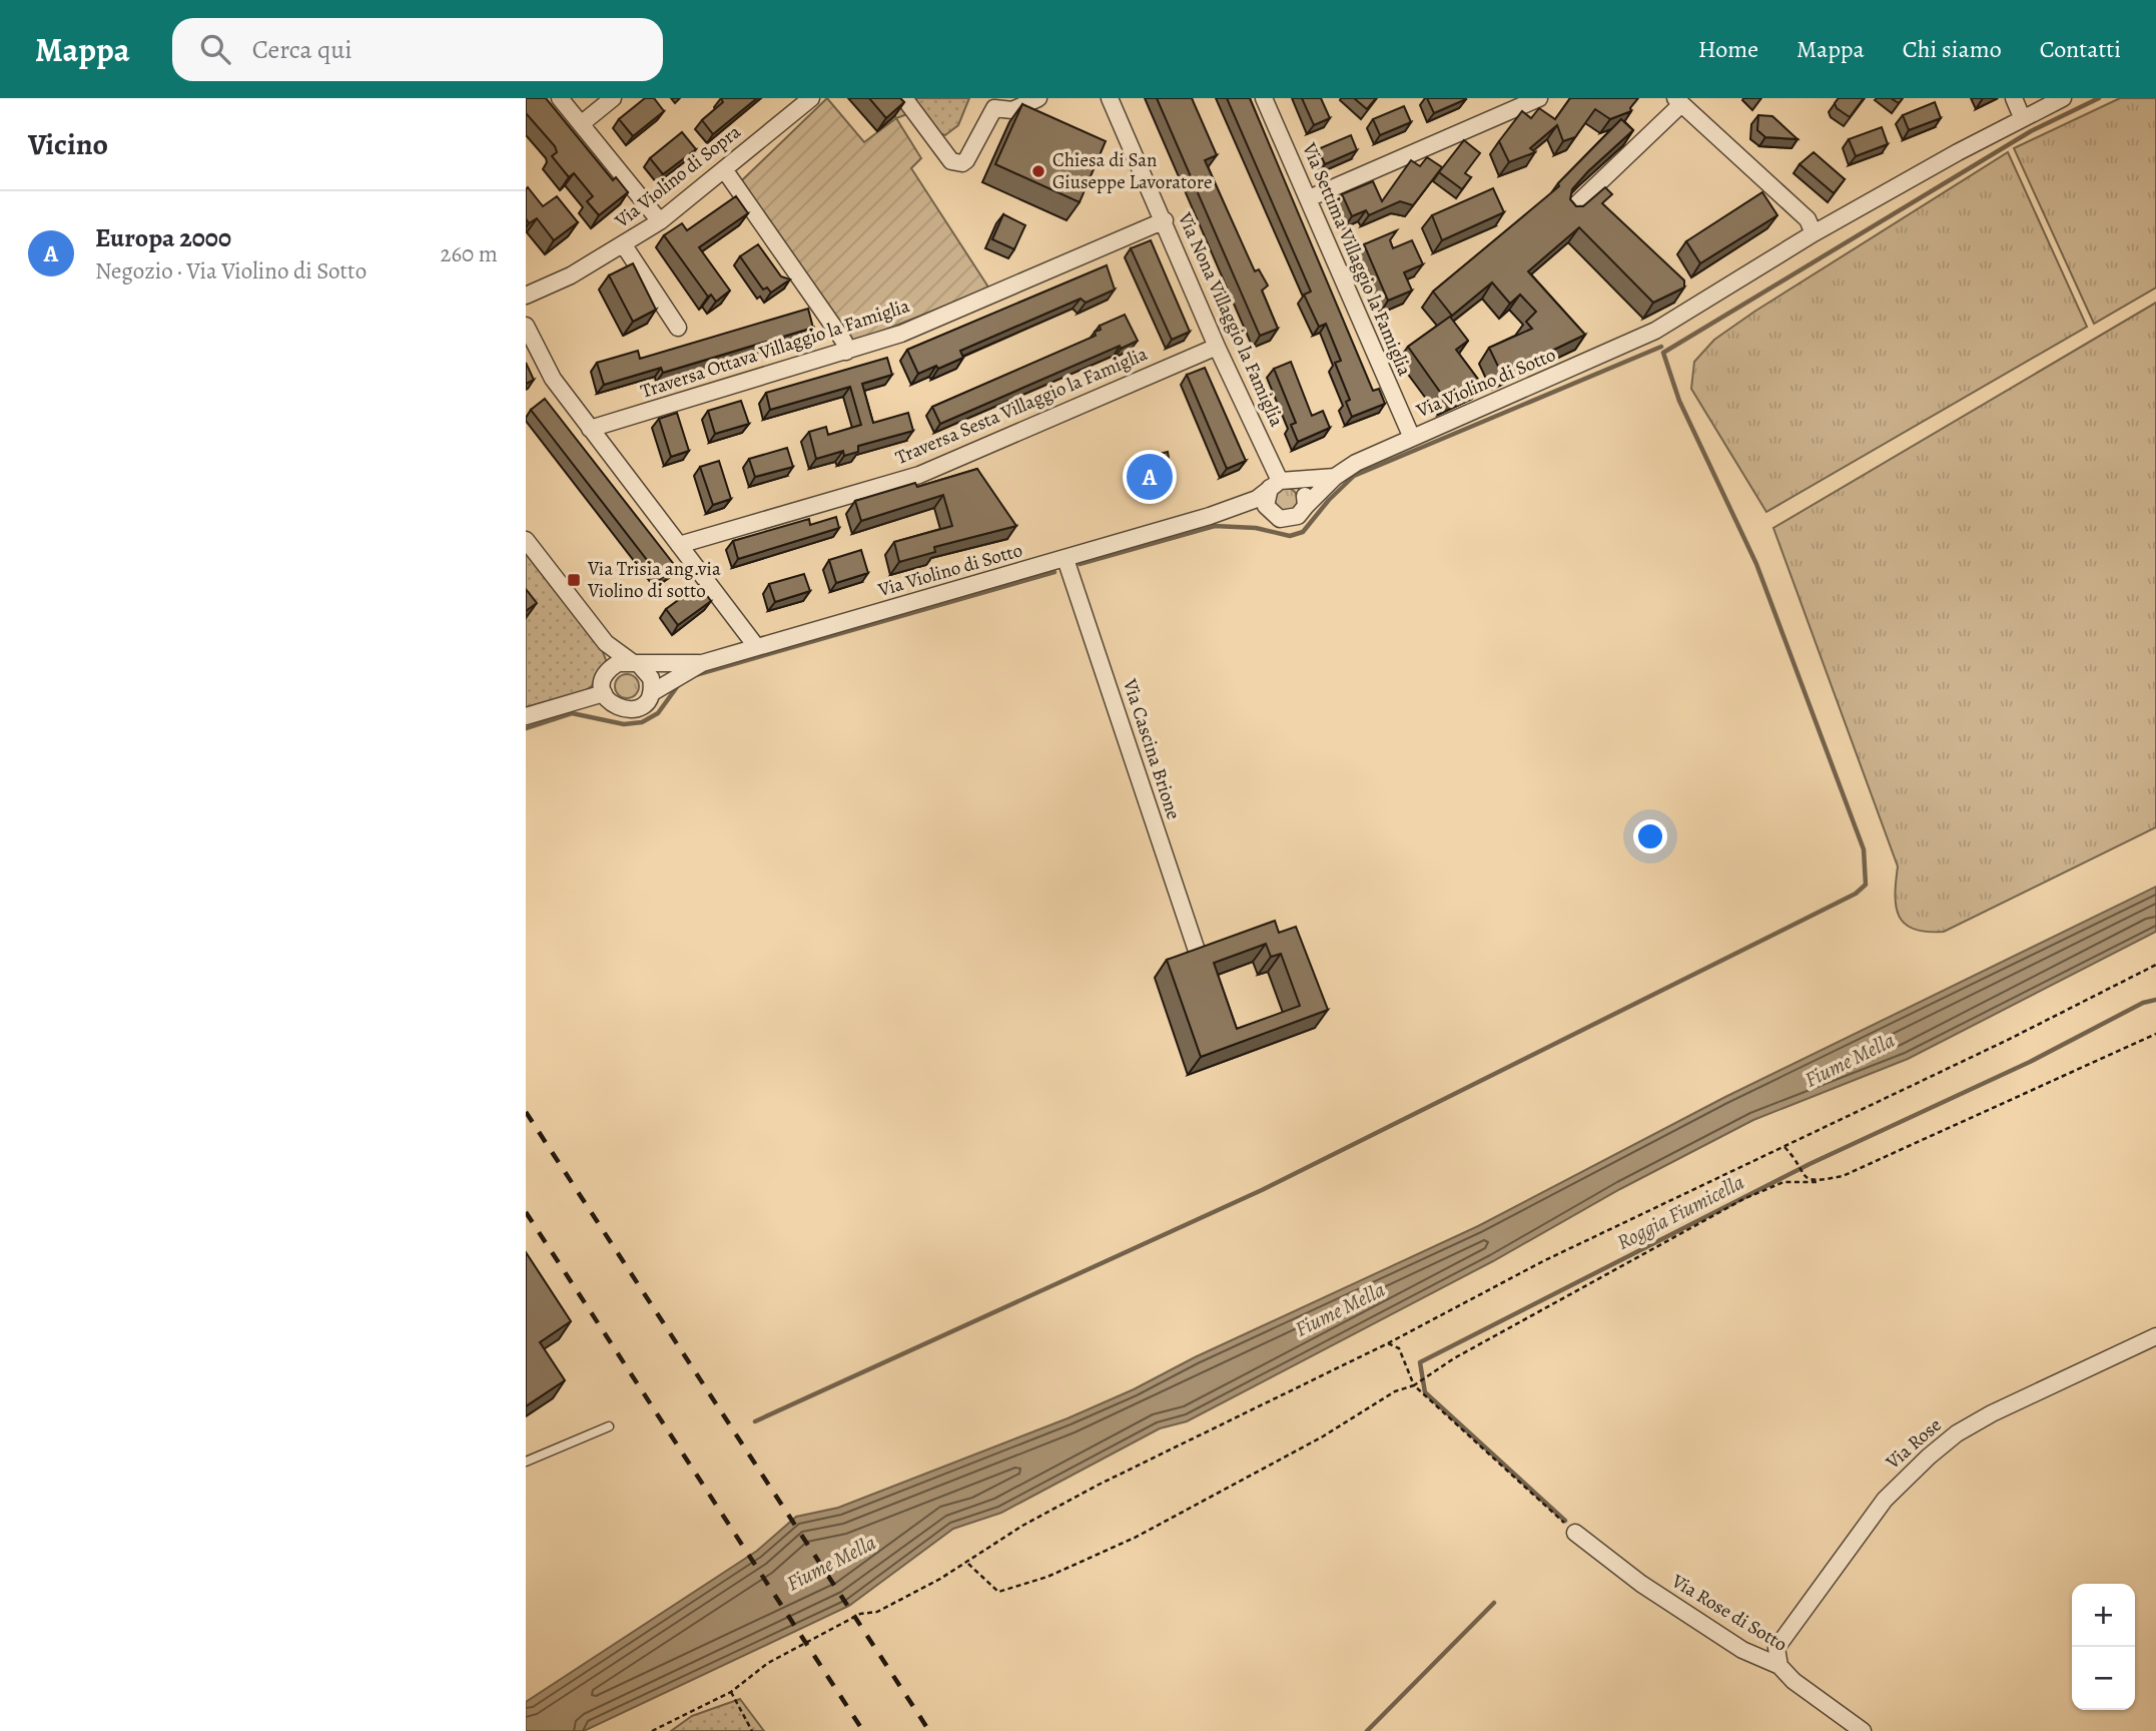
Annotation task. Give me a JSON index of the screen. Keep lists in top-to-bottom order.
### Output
{
  "streets": {
    "street": [
      "Via Violino di Sopra",
      "Via Settima Villaggio la Famiglia",
      "Via Nona Villaggio la Famiglia",
      "Traversa Ottava Villaggio la Famiglia",
      "Via Violino di Sotto",
      "Traversa Sesta Villaggio la Famiglia",
      "Via Cascina Brione",
      "Via Rose",
      "Via Rose di Sotto"
    ]
  },
  "crossings": [
    ["Via Settima Villaggio la Famiglia", "Via Violino di Sotto"],
    ["Via Nona Villaggio la Famiglia", "Traversa Ottava Villaggio la Famiglia"],
    ["Via Nona Villaggio la Famiglia", "Via Violino di Sotto"],
    ["Via Nona Villaggio la Famiglia", "Traversa Sesta Villaggio la Famiglia"],
    ["Via Violino di Sotto", "Via Cascina Brione"],
    ["Via Rose", "Via Rose di Sotto"]
  ],
  "water": ["Fiume Mella", "Roggia Fiumicella"],
  "places": {
    "other": ["Chiesa di San Giuseppe Lavoratore"],
    "transit": ["Via Trisia ang.via Violino di sotto"]
  },
  "page": {
    "header": "Mappa",
    "search": "Cerca qui",
    "nav": [
      "Home",
      "Mappa",
      "Chi siamo",
      "Contatti"
    ],
    "heading": "Vicino",
    "list": [
      {
        "mark": "A",
        "name": "Europa 2000",
        "note": "Negozio · Via Violino di Sotto",
        "value": "260 m"
      }
    ],
    "pins": "A",
    "map_buttons": ["+", "−"]
  }
}
